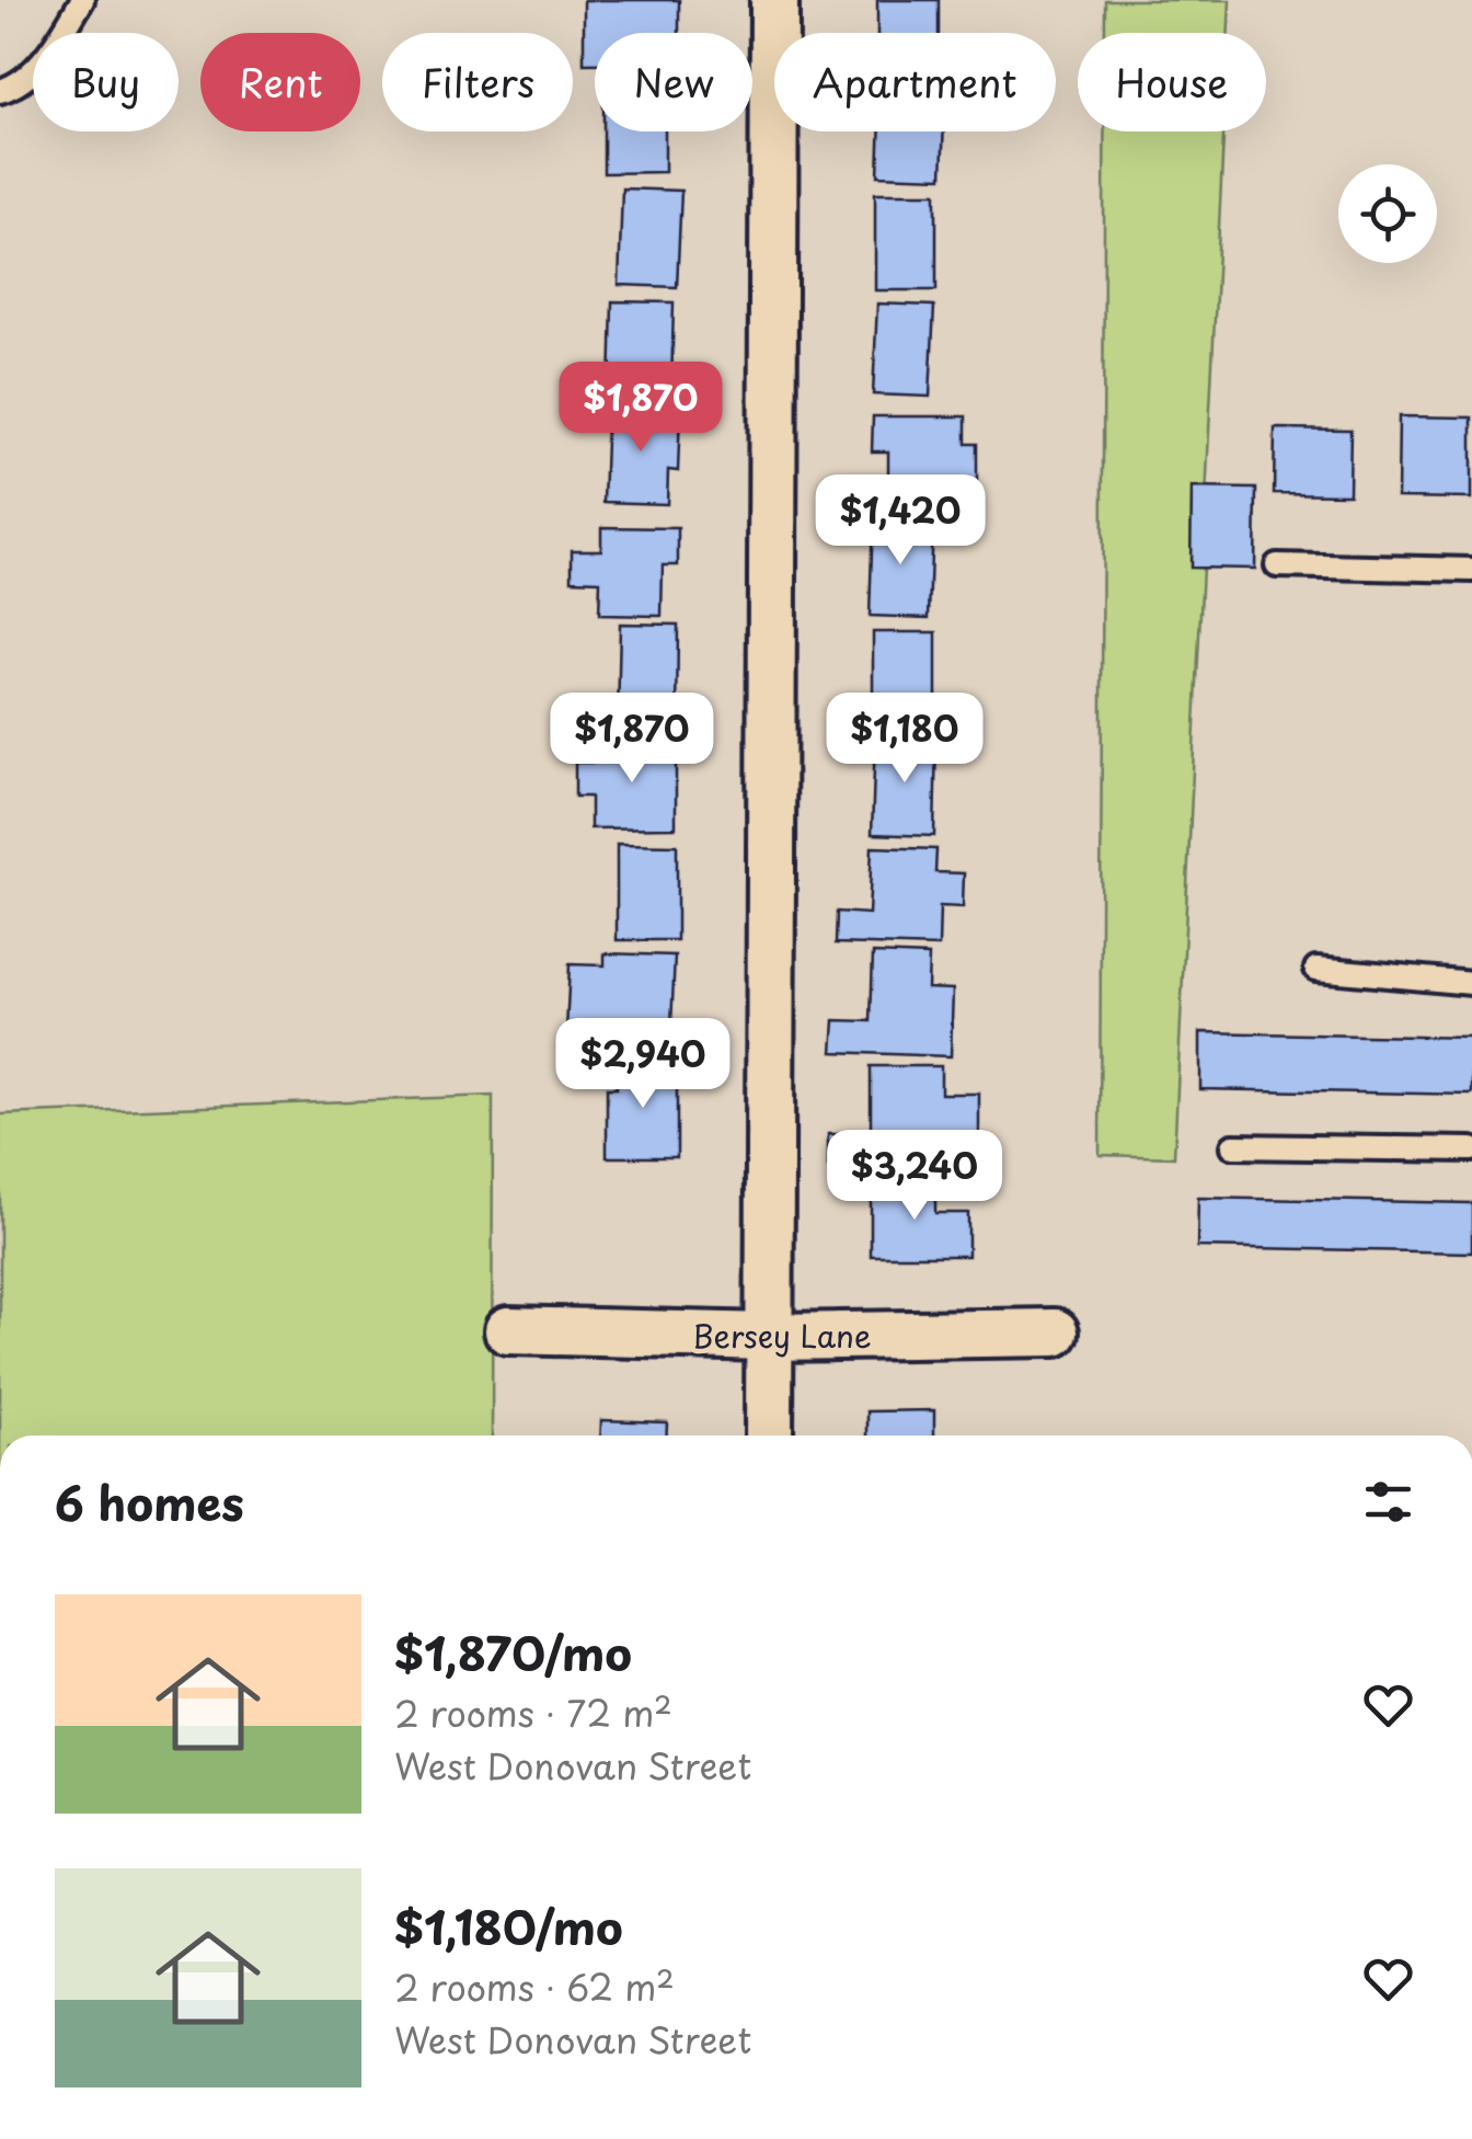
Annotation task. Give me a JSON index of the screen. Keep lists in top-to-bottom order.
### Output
{
  "streets": {
    "street": ["Bersey Lane"]
  },
  "page": {
    "chip": [
      "Buy",
      "Rent",
      "Filters",
      "New",
      "Apartment",
      "House"
    ],
    "price": [
      "$1,870",
      "$1,420",
      "$1,870",
      "$1,180",
      "$2,940",
      "$3,240"
    ],
    "heading": "6 homes",
    "list": [
      {
        "name": "$1,870/mo",
        "note": "2 rooms · 72 m² · West Donovan Street"
      },
      {
        "name": "$1,180/mo",
        "note": "2 rooms · 62 m² · West Donovan Street"
      }
    ]
  }
}
